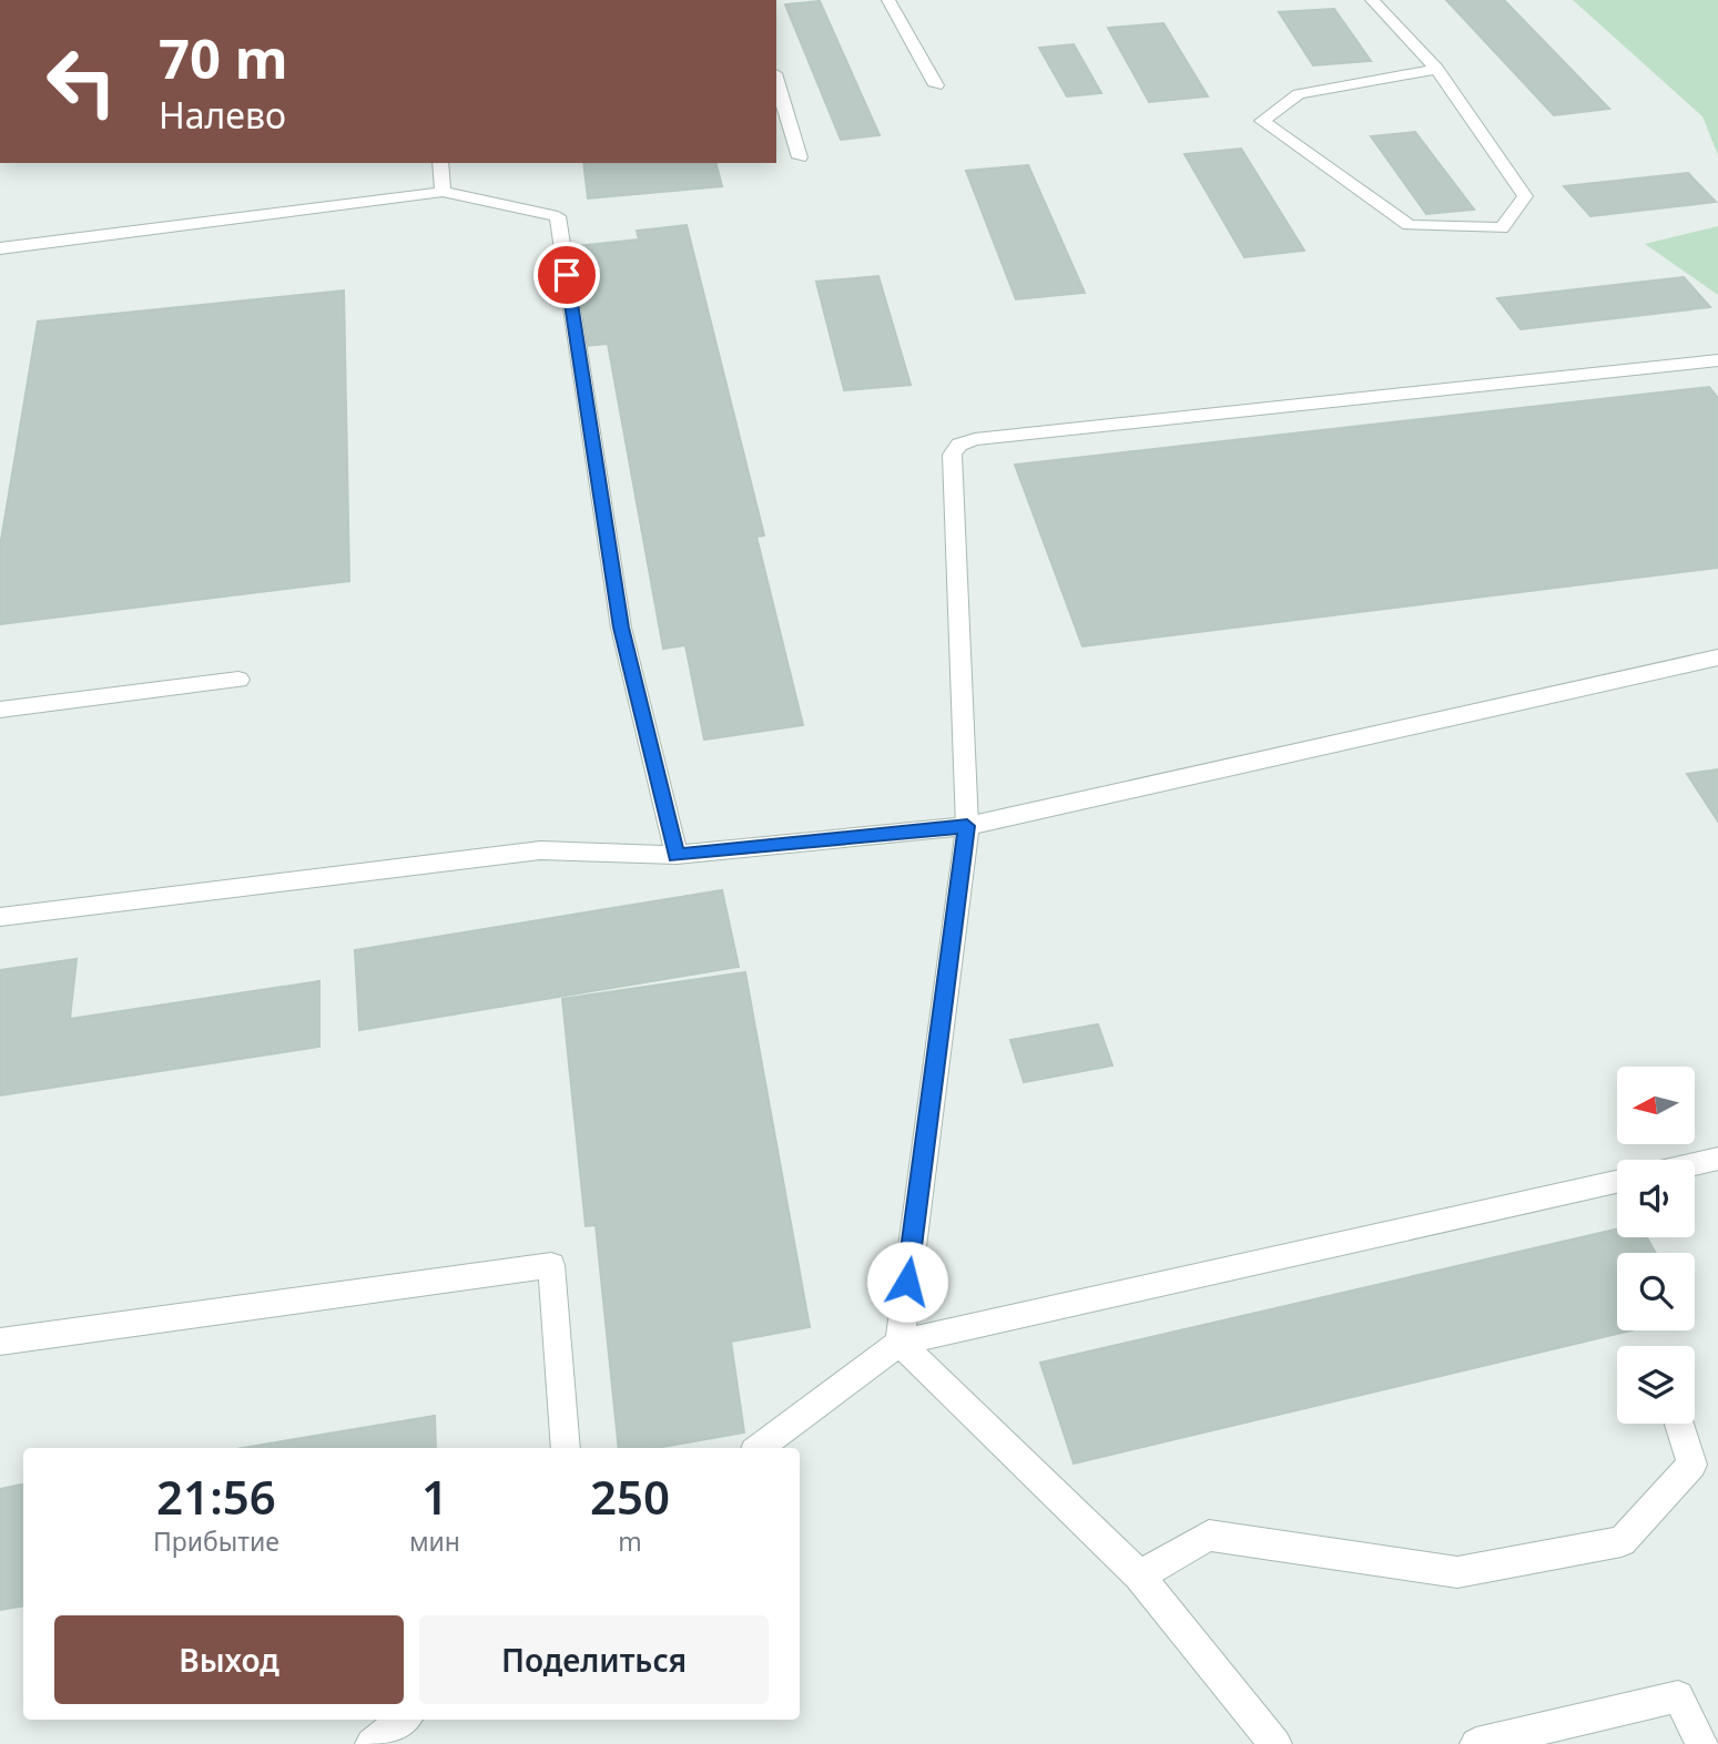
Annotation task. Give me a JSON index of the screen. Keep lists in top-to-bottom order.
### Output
{
  "north": "left",
  "page": {
    "turn": ["70 m", "Налево"],
    "eta": [
      "21:56",
      "Прибытие",
      "1",
      "мин",
      "250",
      "m"
    ],
    "buttons": ["Выход", "Поделиться"]
  }
}
